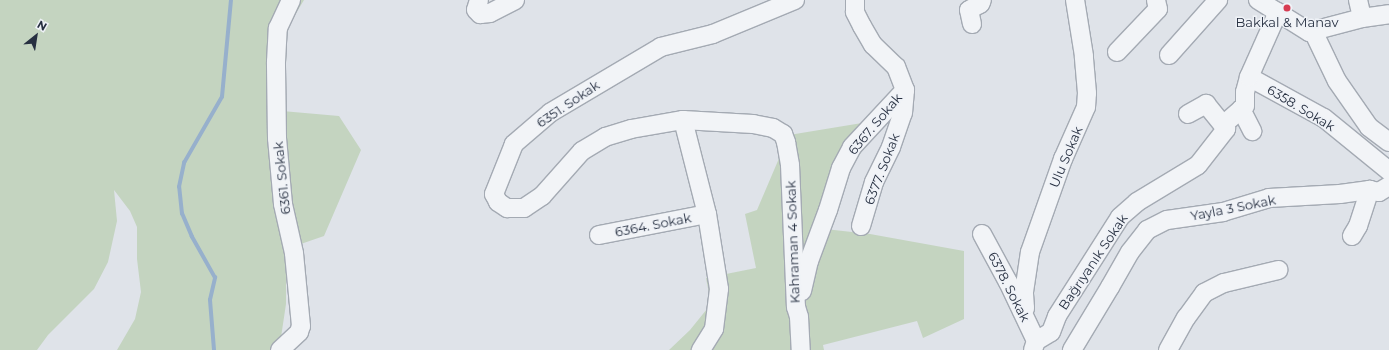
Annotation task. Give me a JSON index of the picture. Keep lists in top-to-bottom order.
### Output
{
  "streets": {
    "street": [
      "6351. Sokak",
      "6358. Sokak",
      "6367. Sokak",
      "Ulu Sokak",
      "6377. Sokak",
      "6361. Sokak",
      "Yayla 3 Sokak",
      "6364. Sokak",
      "Kahraman 4 Sokak",
      "Bağrıyanık Sokak",
      "6378. Sokak"
    ]
  },
  "crossings": [
    ["6351. Sokak", "Kahraman 4 Sokak"],
    ["6367. Sokak", "6377. Sokak"],
    ["6367. Sokak", "Kahraman 4 Sokak"],
    ["Ulu Sokak", "6378. Sokak"],
    ["Bağrıyanık Sokak", "6378. Sokak"]
  ],
  "places": ["Bakkal & Manav"],
  "north": "top right"
}
